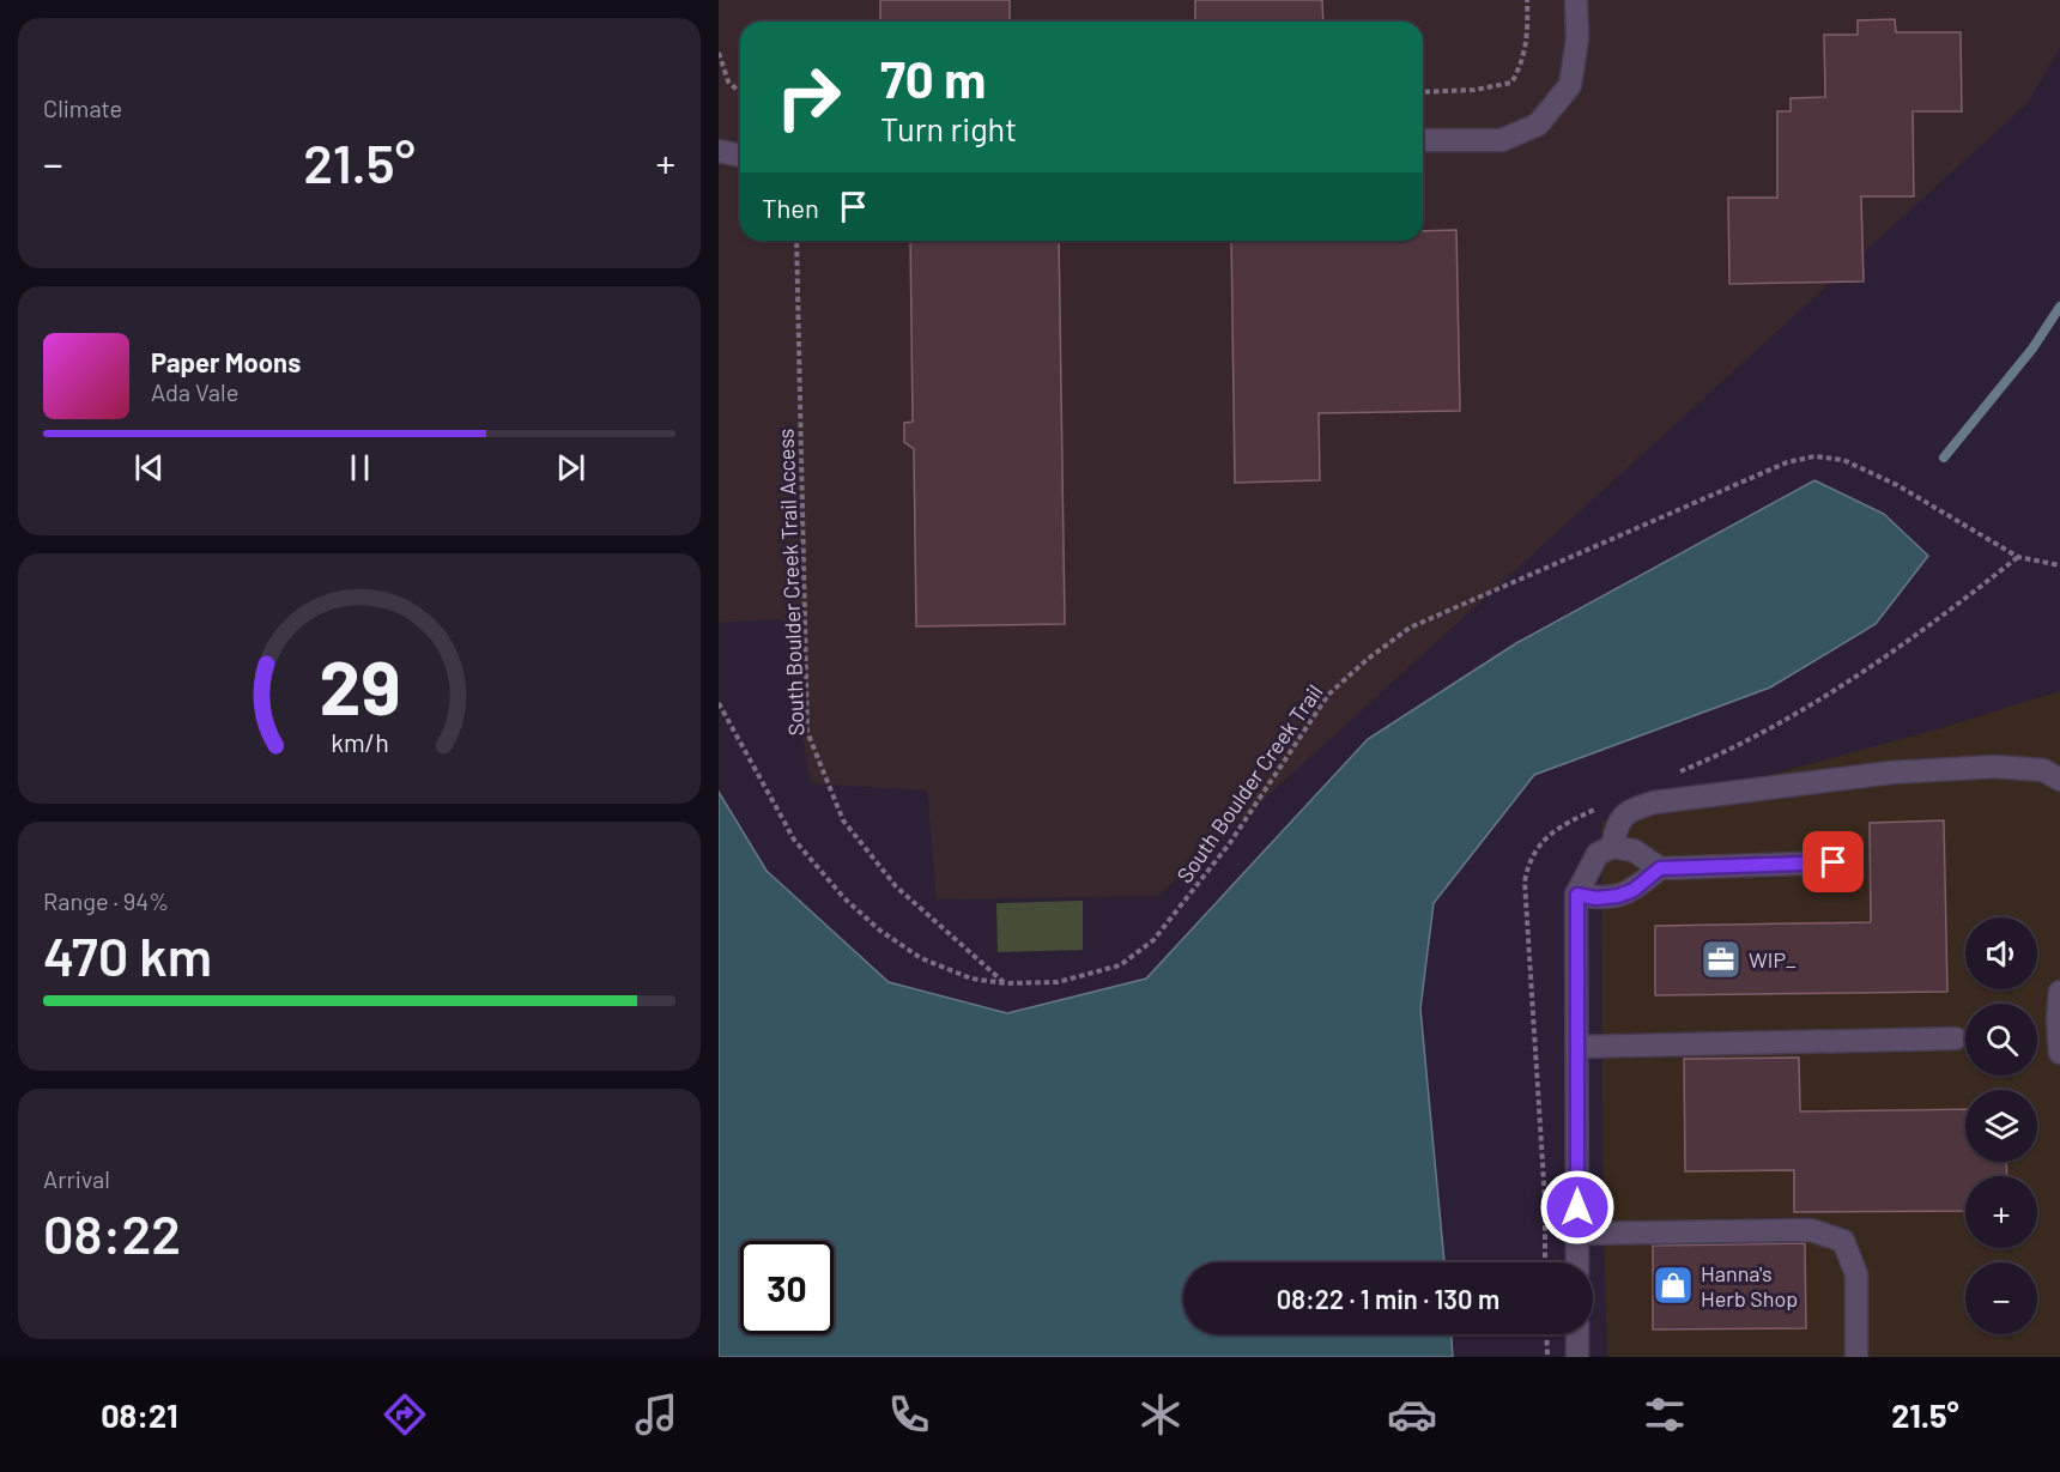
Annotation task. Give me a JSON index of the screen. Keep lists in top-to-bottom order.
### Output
{
  "streets": {
    "path": ["South Boulder Creek Trail Access", "South Boulder Creek Trail"]
  },
  "crossings": [
    ["South Boulder Creek Trail Access", "South Boulder Creek Trail"]
  ],
  "places": {
    "office": ["WIP_"],
    "shop": ["Hanna's Herb Shop"]
  },
  "page": {
    "tile": [
      "Climate",
      ["Range · 94%", "470 km"],
      ["Arrival", "08:22"]
    ],
    "turn": ["70 m", "Turn right"],
    "heat": ["−", "21.5°", "+"],
    "then": "Then",
    "song": ["Paper Moons", "Ada Vale"],
    "map_buttons": ["+", "−"],
    "limit": "30",
    "trip": "08:22 · 1 min · 130 m",
    "tabs": ["08:21", "21.5°"],
    "gauge": ["29", "km/h"]
  }
}
